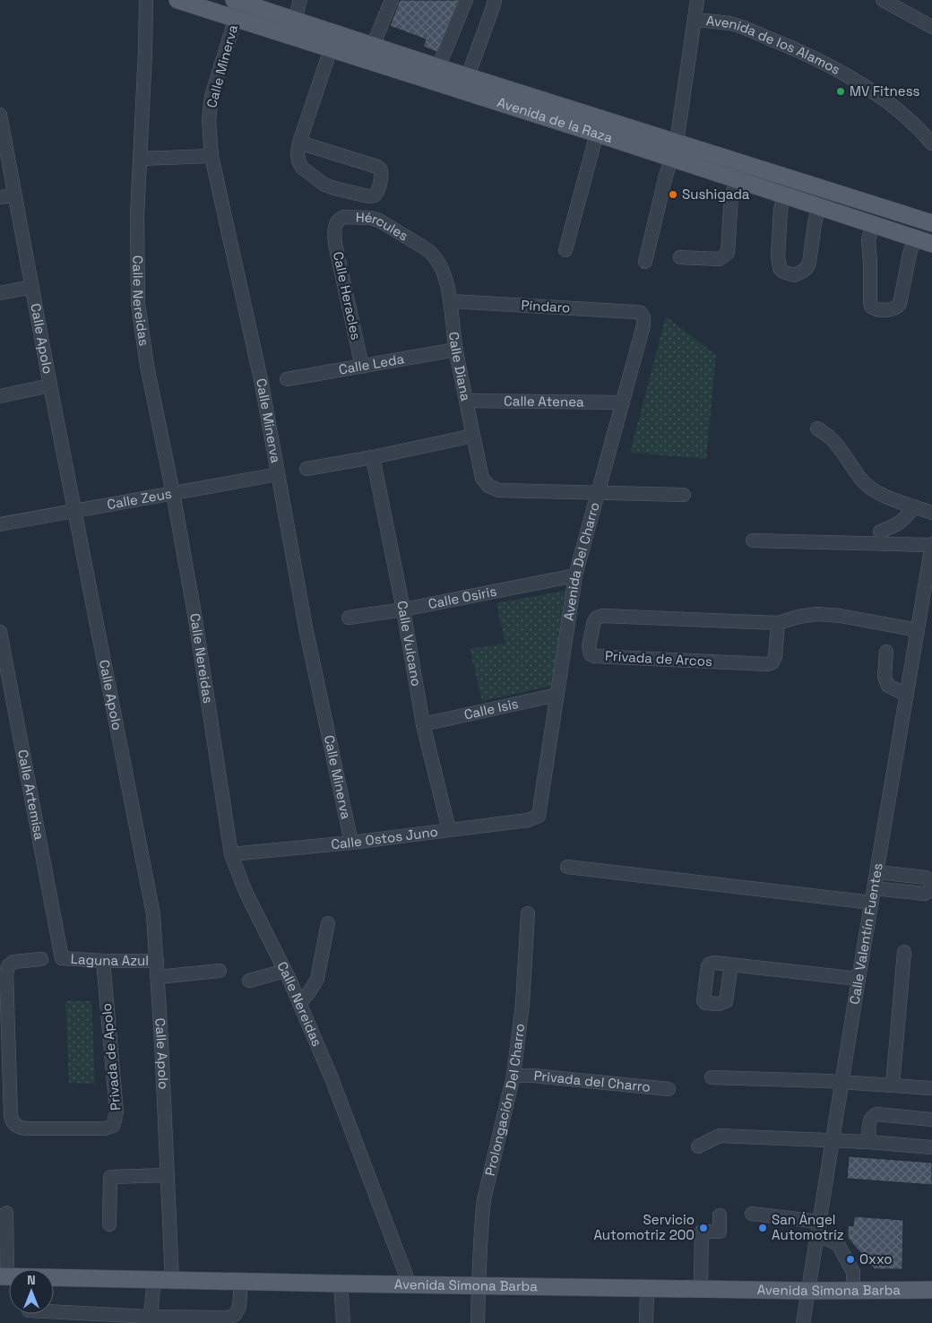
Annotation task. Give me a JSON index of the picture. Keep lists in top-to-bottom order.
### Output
{
  "streets": {
    "main road": ["Avenida de la Raza", "Avenida Simona Barba"],
    "street": [
      "Avenida de los Alamos",
      "Calle Minerva",
      "Hércules",
      "Calle Heracles",
      "Calle Nereidas",
      "Píndaro",
      "Calle Apolo",
      "Calle Leda",
      "Calle Diana",
      "Calle Atenea",
      "Calle Zeus",
      "Avenida Del Charro",
      "Calle Osiris",
      "Calle Vulcano",
      "Privada de Arcos",
      "Calle Isis",
      "Calle Artemisa",
      "Calle Ostos Juno",
      "Calle Valentín Fuentes",
      "Laguna Azul",
      "Privada de Apolo",
      "Privada del Charro",
      "Prolongación Del Charro"
    ]
  },
  "crossings": [
    ["Calle Minerva", "Avenida de la Raza"],
    ["Calle Minerva", "Calle Zeus"],
    ["Calle Minerva", "Calle Ostos Juno"],
    ["Hércules", "Calle Heracles"],
    ["Hércules", "Calle Diana"],
    ["Calle Heracles", "Calle Leda"],
    ["Calle Nereidas", "Calle Zeus"],
    ["Calle Nereidas", "Calle Ostos Juno"],
    ["Calle Nereidas", "Avenida Simona Barba"],
    ["Píndaro", "Calle Diana"],
    ["Píndaro", "Avenida Del Charro"],
    ["Calle Apolo", "Calle Zeus"],
    ["Calle Apolo", "Laguna Azul"],
    ["Calle Apolo", "Avenida Simona Barba"],
    ["Calle Leda", "Calle Diana"],
    ["Calle Diana", "Calle Atenea"],
    ["Calle Diana", "Avenida Del Charro"],
    ["Calle Atenea", "Avenida Del Charro"],
    ["Avenida Del Charro", "Calle Osiris"],
    ["Avenida Del Charro", "Calle Isis"],
    ["Avenida Del Charro", "Calle Ostos Juno"],
    ["Calle Osiris", "Calle Vulcano"],
    ["Calle Vulcano", "Calle Isis"],
    ["Calle Vulcano", "Calle Ostos Juno"],
    ["Privada de Arcos", "Calle Valentín Fuentes"],
    ["Calle Artemisa", "Laguna Azul"],
    ["Calle Valentín Fuentes", "Avenida Simona Barba"],
    ["Laguna Azul", "Privada de Apolo"],
    ["Privada del Charro", "Prolongación Del Charro"],
    ["Prolongación Del Charro", "Avenida Simona Barba"]
  ],
  "places": [
    "MV Fitness",
    "Sushigada",
    "Servicio Automotriz 200",
    "San Ángel Automotríz",
    "Oxxo"
  ],
  "north": "top"
}
